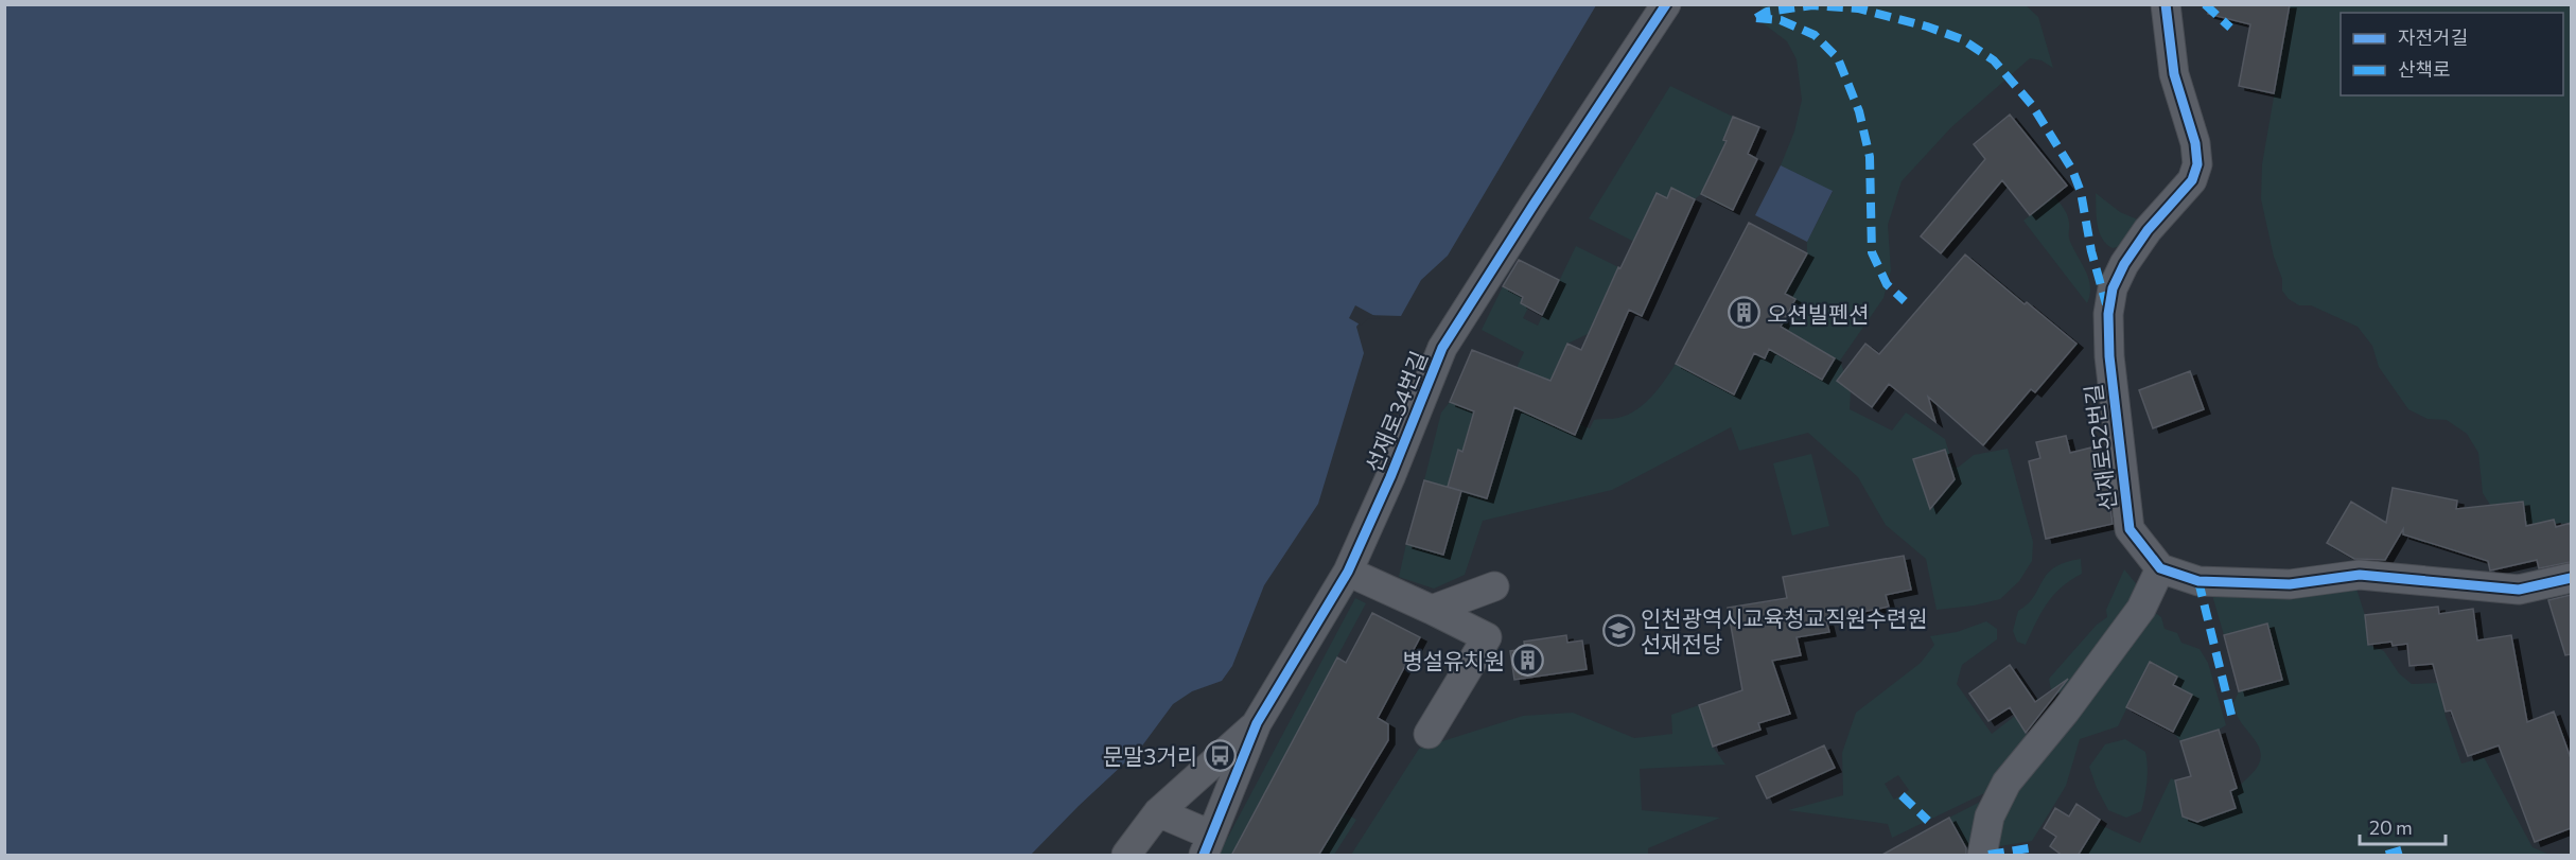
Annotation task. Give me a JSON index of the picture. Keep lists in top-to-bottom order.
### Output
{
  "streets": {
    "street": ["선재로34번길", "선재로52번길"]
  },
  "places": {
    "building": ["오션빌펜션", "병설유치원"],
    "school or university": ["인천광역시교육청교직원수련원 선재전당"],
    "bus stop": ["문말3거리"]
  },
  "legend": ["자전거길", "산책로"],
  "scale_bar": "20 m"
}
